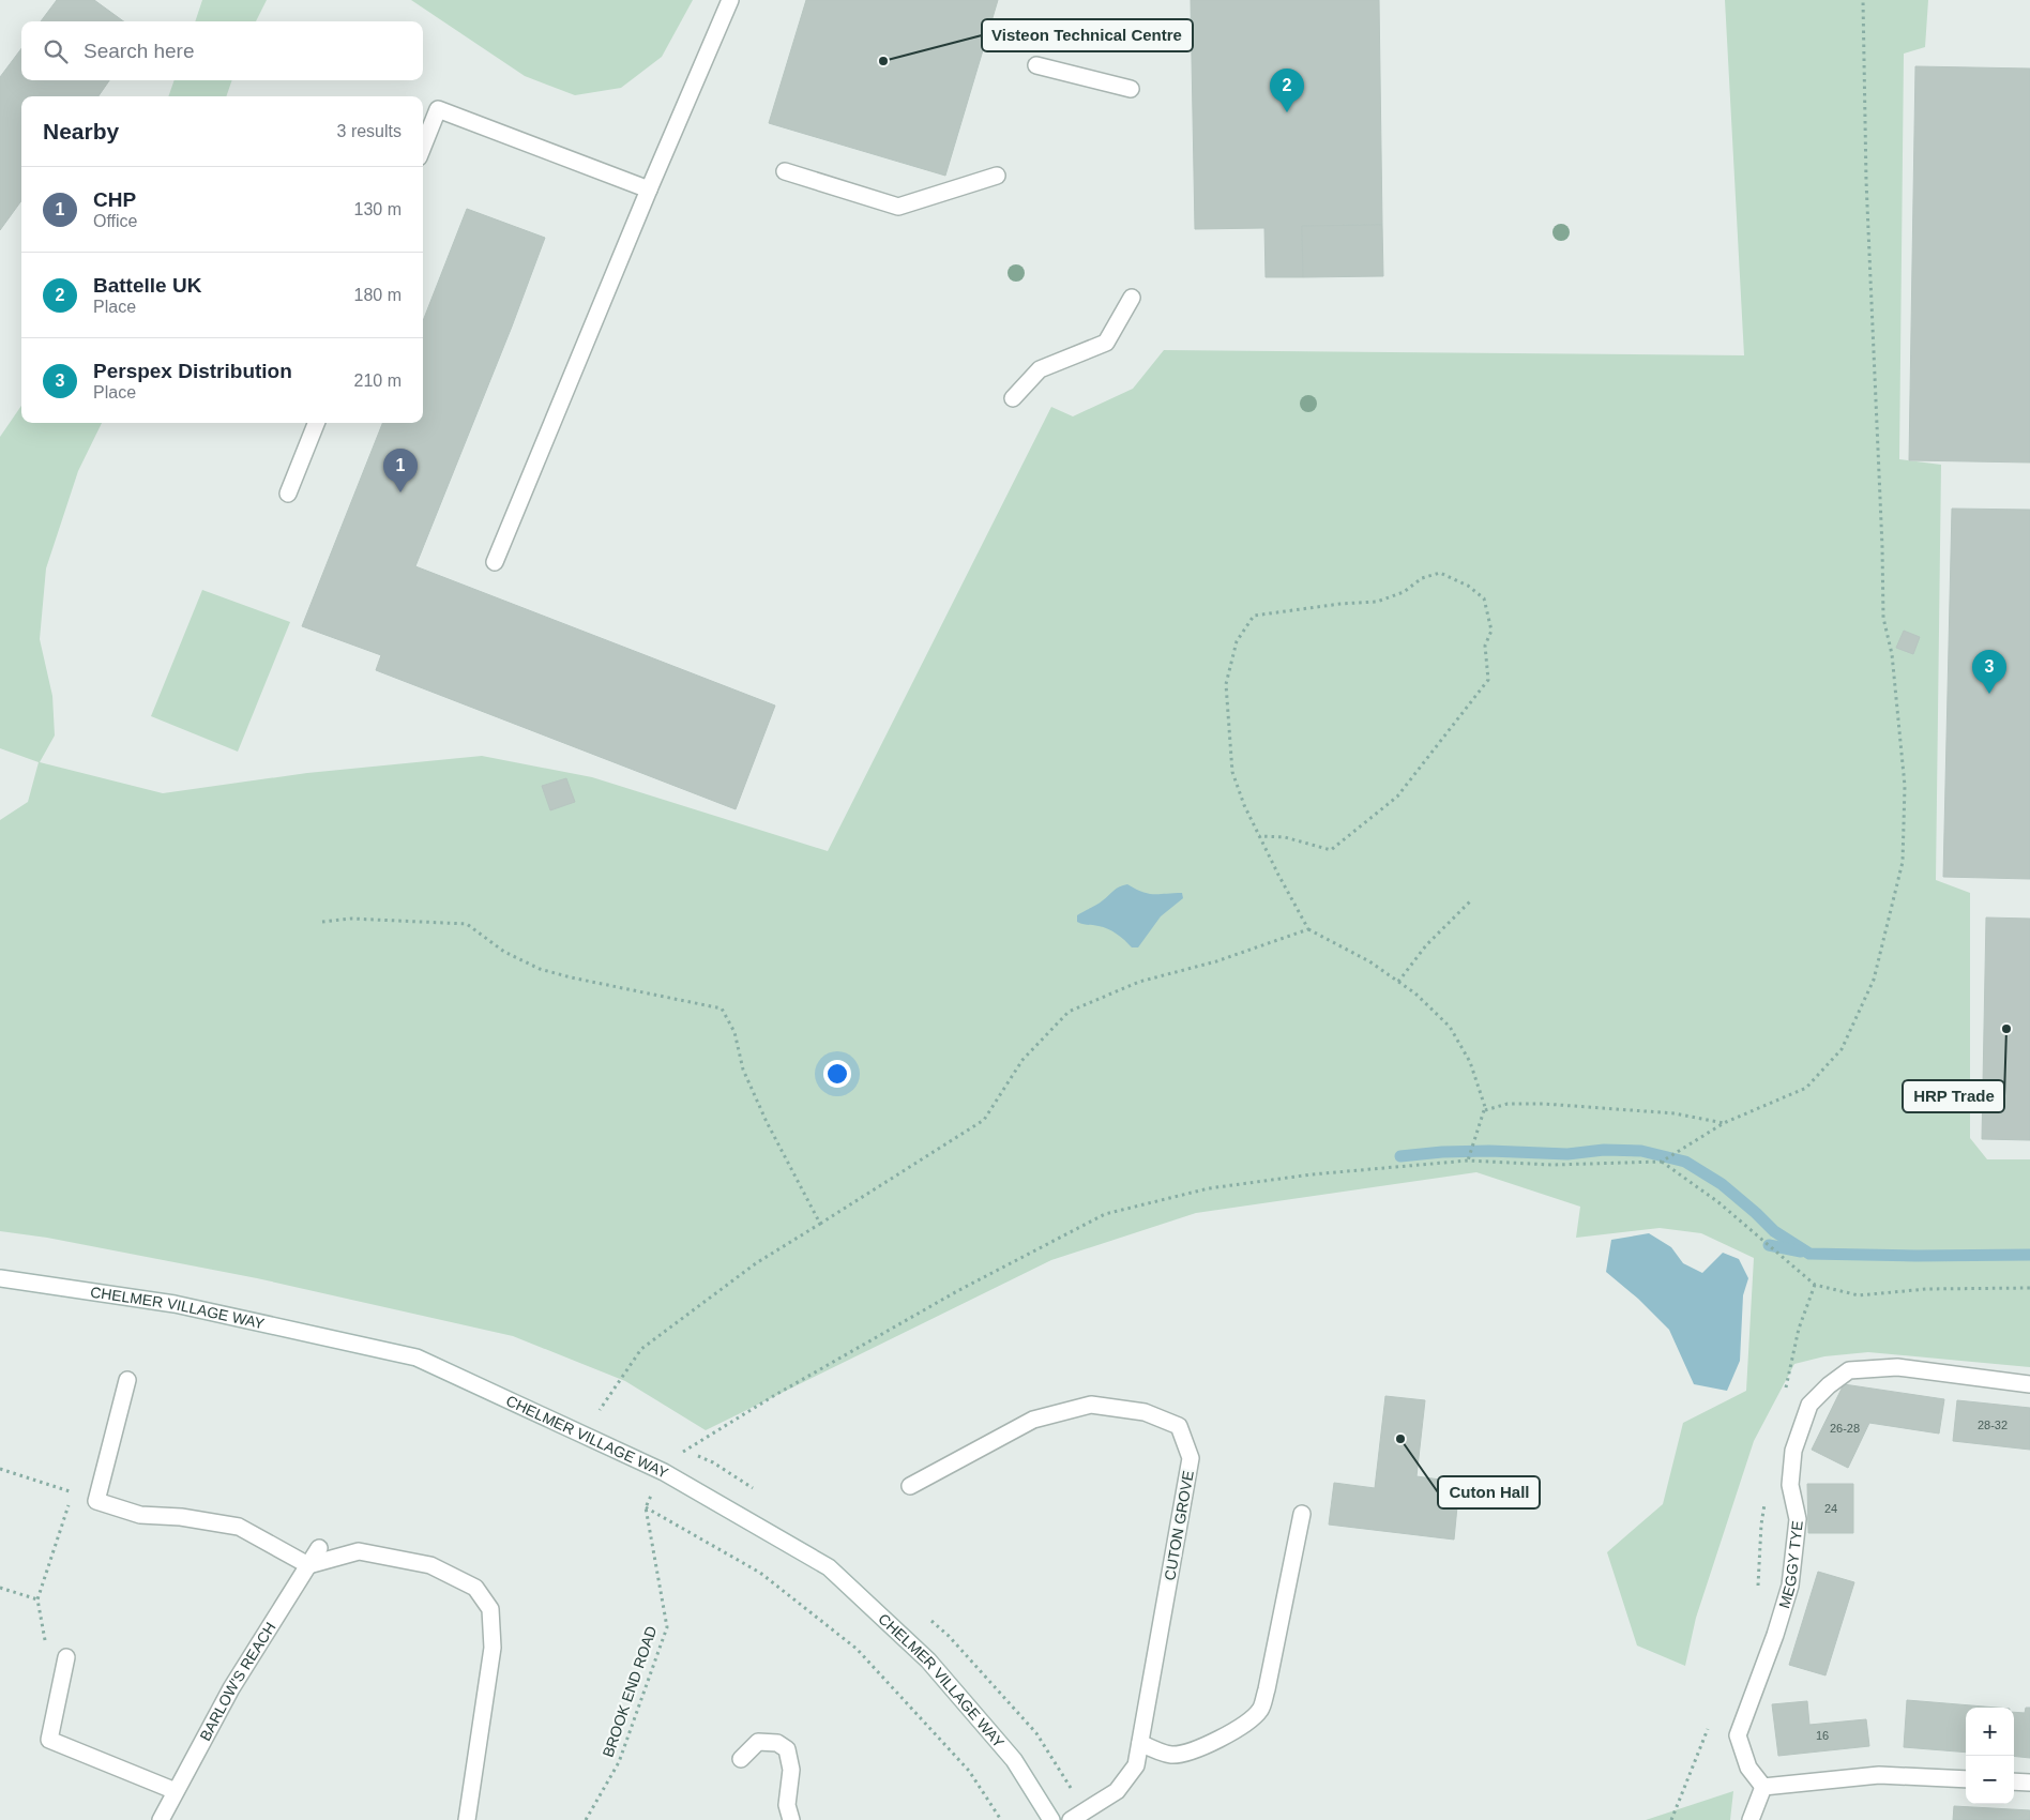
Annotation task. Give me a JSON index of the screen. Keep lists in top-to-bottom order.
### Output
{
  "streets": {
    "street": [
      "CHELMER VILLAGE WAY",
      "CUTON GROVE",
      "MEGGY TYE",
      "BARLOW'S REACH"
    ],
    "path": ["BROOK END ROAD"]
  },
  "places": ["Visteon Technical Centre", "HRP Trade", "Cuton Hall"],
  "house_numbers": [
    "28-32",
    "26-28",
    "24",
    "16"
  ],
  "page": {
    "search": "Search here",
    "pins": ["2", "1", "3"],
    "heading": ["Nearby", "3 results"],
    "list": [
      {
        "mark": "1",
        "name": "CHP",
        "note": "Office",
        "value": "130 m"
      },
      {
        "mark": "2",
        "name": "Battelle UK",
        "note": "Place",
        "value": "180 m"
      },
      {
        "mark": "3",
        "name": "Perspex Distribution",
        "note": "Place",
        "value": "210 m"
      }
    ],
    "map_buttons": ["+", "−"]
  }
}
